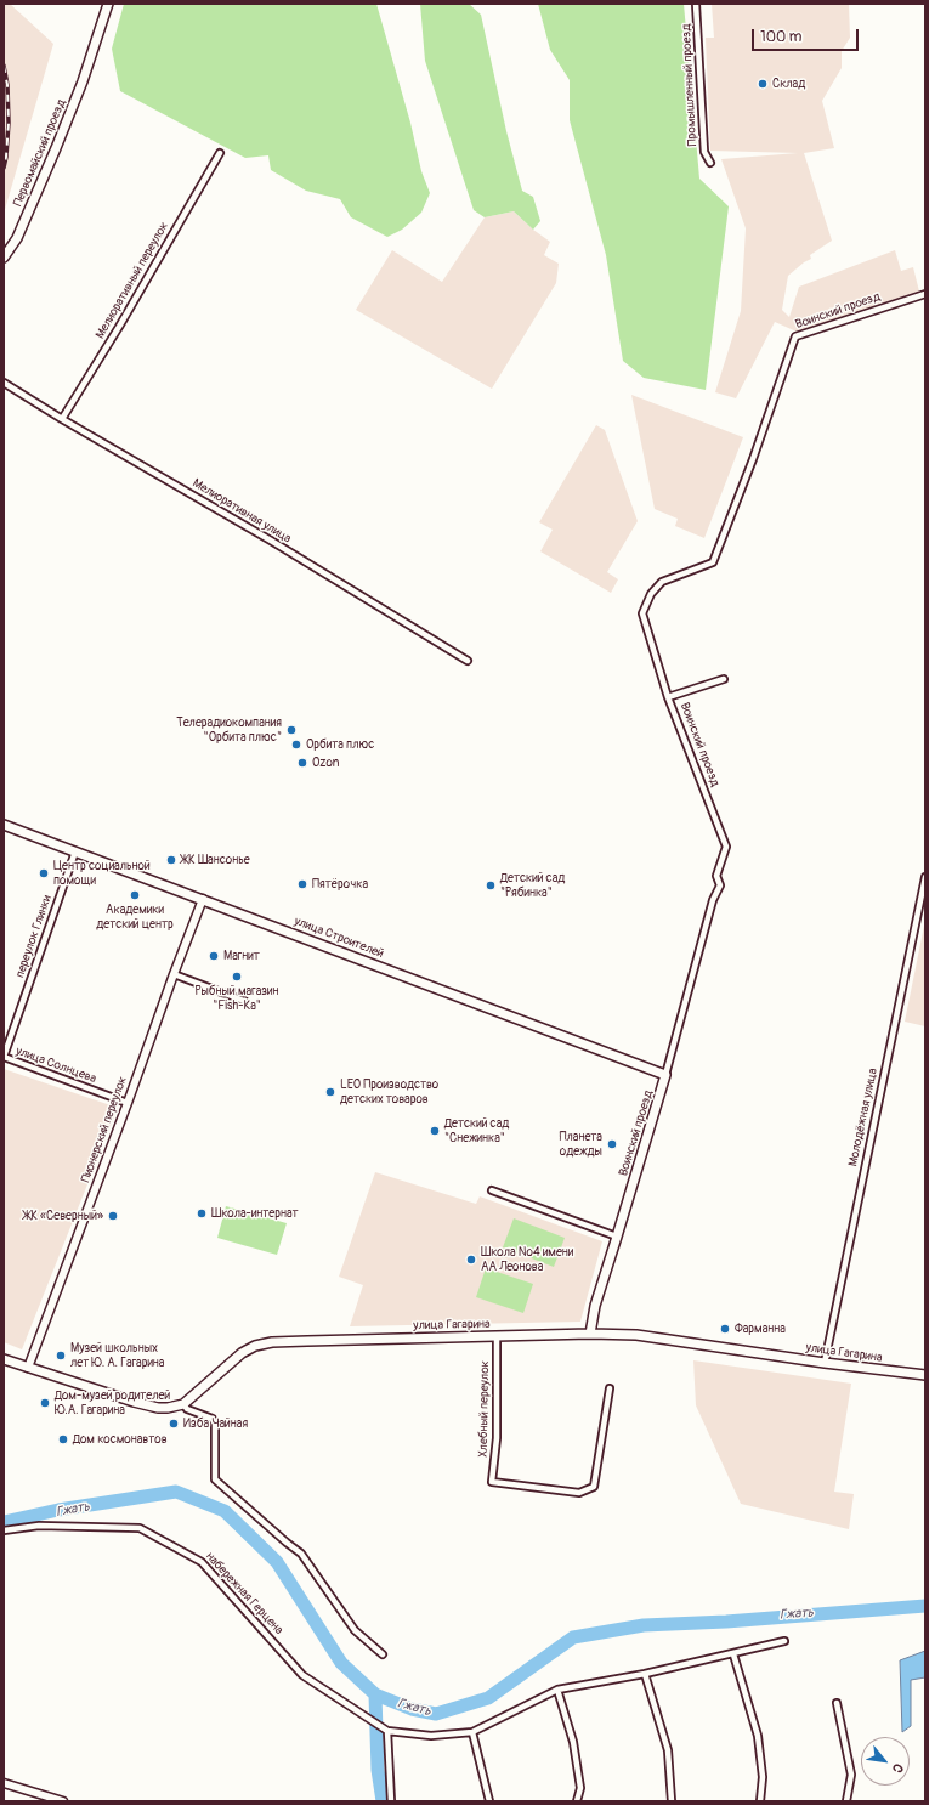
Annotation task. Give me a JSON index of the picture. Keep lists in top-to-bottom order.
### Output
{
  "streets": {
    "main road": [
      "Первомайский проезд",
      "Воинский проезд",
      "улица Строителей",
      "улица Гагарина"
    ],
    "street": [
      "Промышленный проезд",
      "Мелиоративный переулок",
      "Мелиоративная улица",
      "переулок Глинки",
      "улица Солнцева",
      "Молодёжная улица",
      "Пионерский переулок",
      "Хлебный переулок",
      "набережная Герцена"
    ]
  },
  "crossings": [
    ["Мелиоративный переулок", "Мелиоративная улица"],
    ["Воинский проезд", "улица Строителей"],
    ["Воинский проезд", "улица Гагарина"],
    ["переулок Глинки", "улица Строителей"],
    ["переулок Глинки", "улица Солнцева"],
    ["улица Строителей", "Пионерский переулок"],
    ["улица Солнцева", "Пионерский переулок"],
    ["Молодёжная улица", "улица Гагарина"],
    ["улица Гагарина", "Хлебный переулок"]
  ],
  "water": ["Гжать"],
  "places": [
    "Склад",
    "Телерадиокомпания \"Орбита плюс\"",
    "Орбита плюс",
    "Ozon",
    "ЖК Шансонье",
    "Центр социальной помощи",
    "Пятёрочка",
    "Детский сад \"Рябинка\"",
    "Академики детский центр",
    "Магнит",
    "Рыбный магазин \"Fish-Ка\"",
    "LEO Производство детских товаров",
    "Детский сад \"Снежинка\"",
    "Планета одежды",
    "Школа-интернат",
    "ЖК «Северный»",
    "Школа №4 имени АА Леонова",
    "Фарманна",
    "Музей школьных лет Ю. А. Гагарина",
    "Дом-музей родителей Ю.А. Гагарина",
    "Изба Чайная",
    "Дом космонавтов"
  ],
  "scale_bar": "100 m",
  "north": "bottom right"
}
